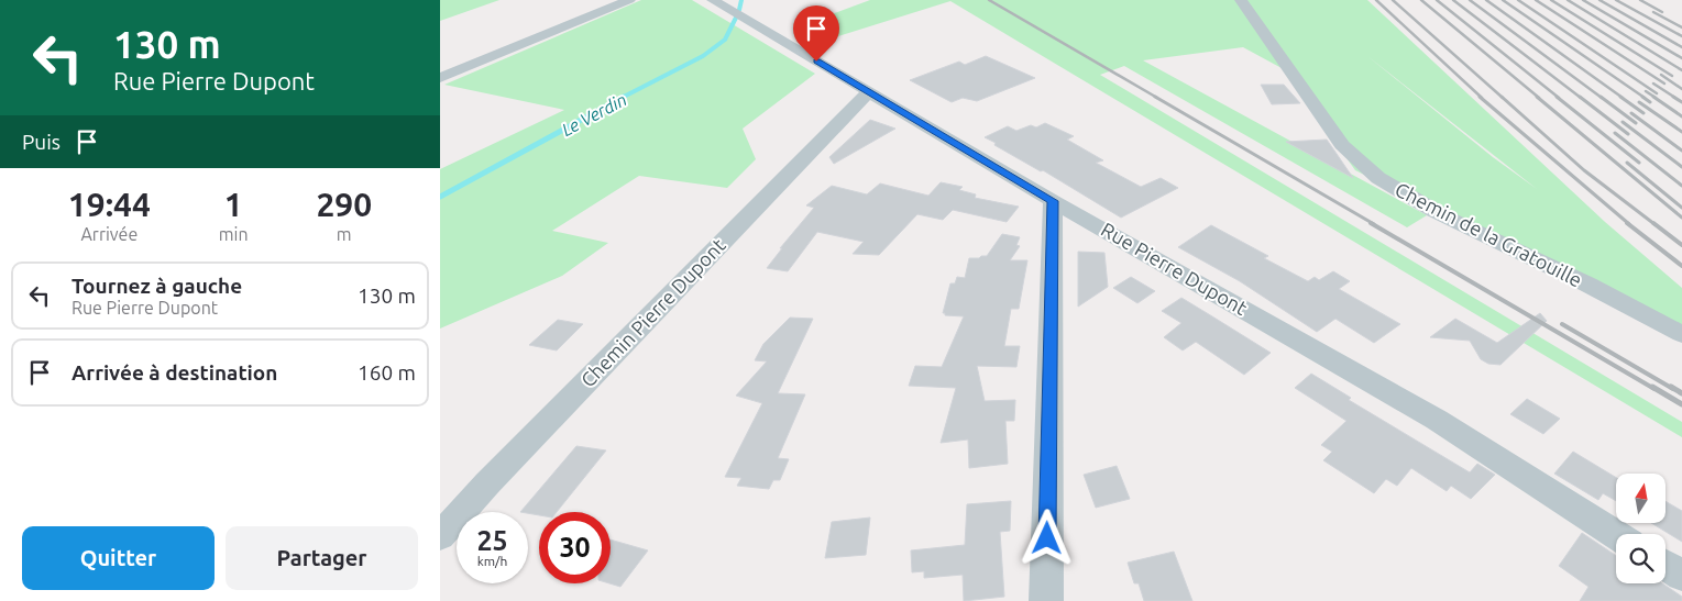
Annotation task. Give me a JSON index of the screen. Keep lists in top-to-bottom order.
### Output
{
  "streets": {
    "street": ["Chemin de la Gratouille", "Rue Pierre Dupont", "Chemin Pierre Dupont"]
  },
  "crossings": [
    ["Rue Pierre Dupont", "Chemin Pierre Dupont"]
  ],
  "water": ["Le Verdin"],
  "north": "top",
  "page": {
    "turn": ["130 m", "Rue Pierre Dupont"],
    "then": "Puis",
    "eta": [
      "19:44",
      "Arrivée",
      "1",
      "min",
      "290",
      "m"
    ],
    "list": [
      {
        "name": "Tournez à gauche",
        "note": "Rue Pierre Dupont",
        "value": "130 m"
      },
      {
        "name": "Arrivée à destination",
        "value": "160 m"
      }
    ],
    "speed": "25 km/h",
    "limit": "30",
    "buttons": ["Quitter", "Partager"]
  }
}
